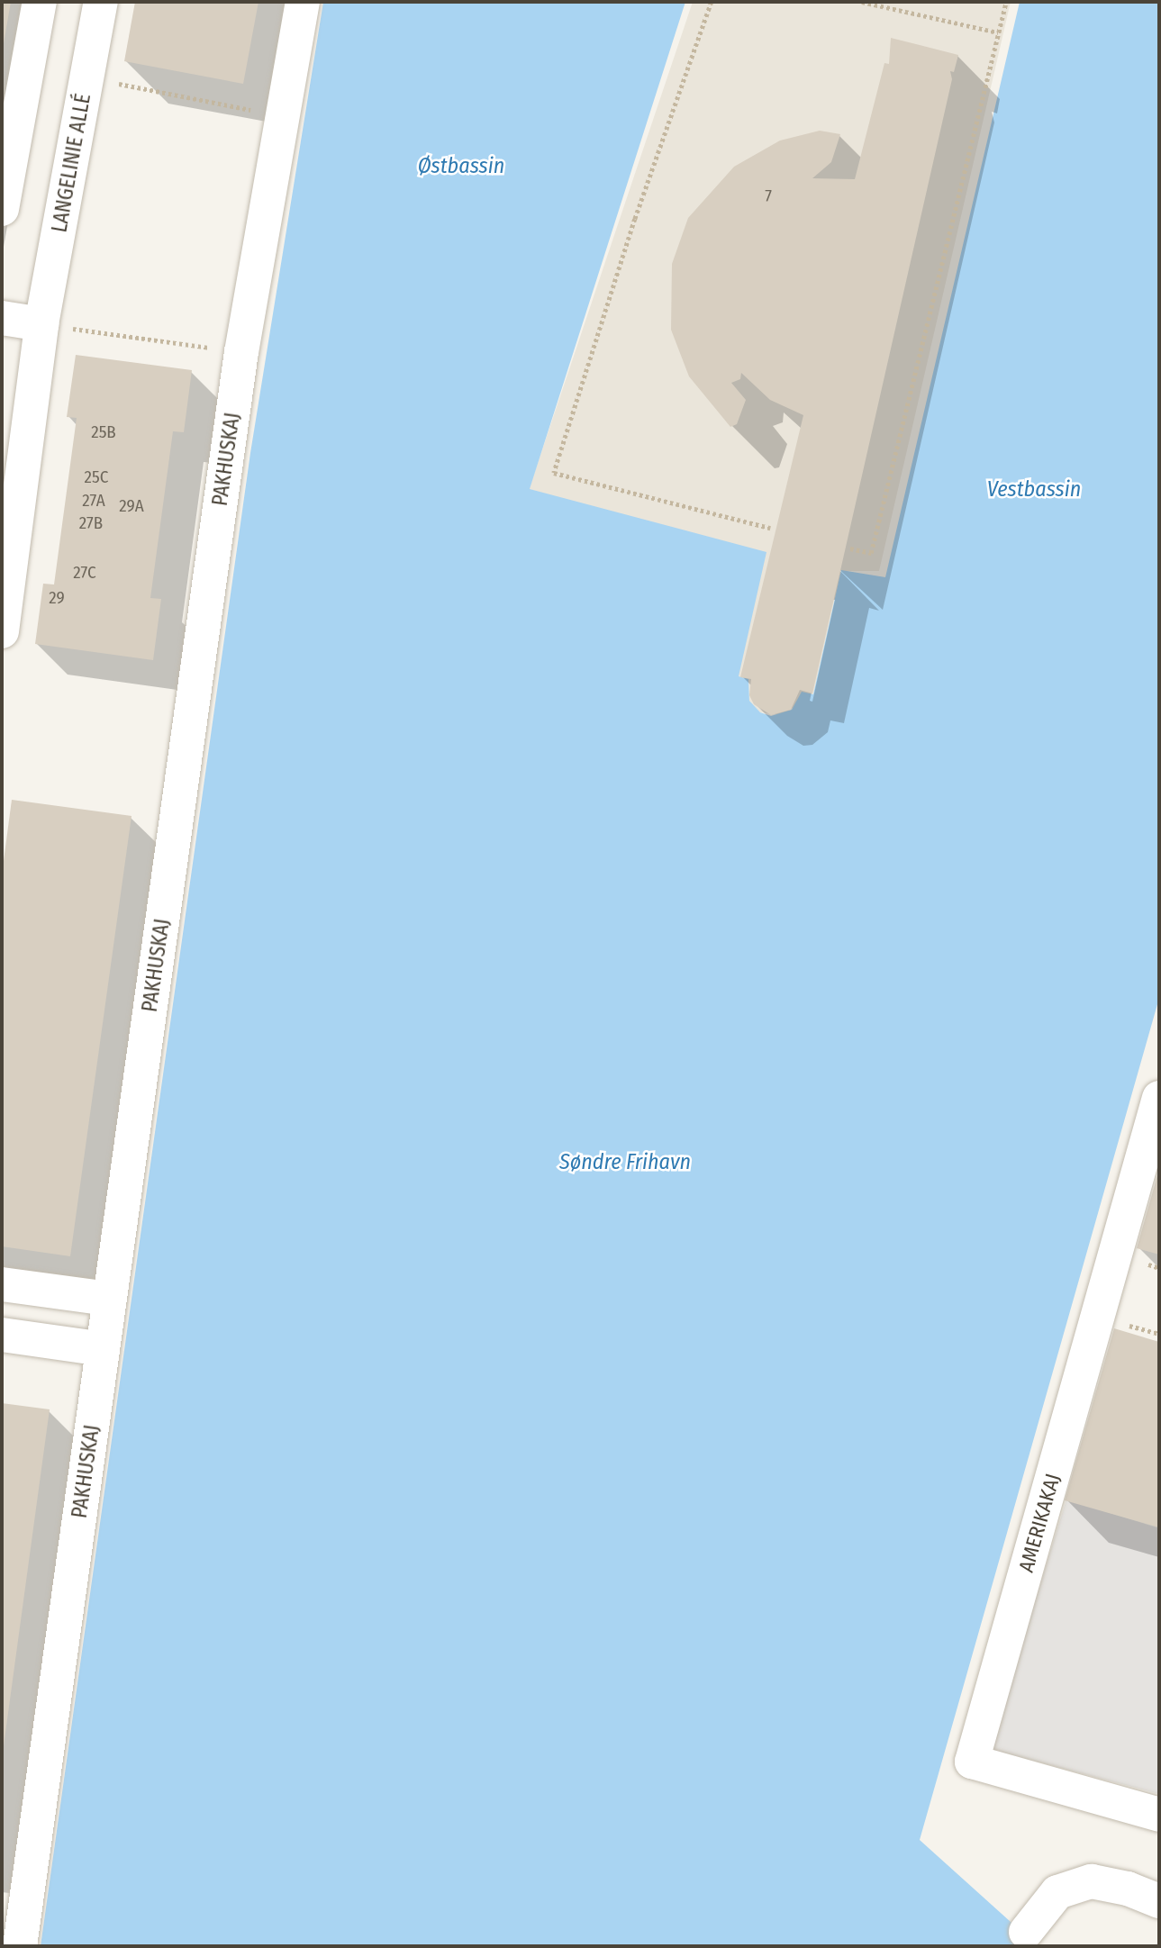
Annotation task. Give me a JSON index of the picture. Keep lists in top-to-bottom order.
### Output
{
  "streets": {
    "street": ["LANGELINIE ALLÉ", "PAKHUSKAJ", "AMERIKAKAJ"]
  },
  "water": ["Østbassin", "Vestbassin", "Søndre Frihavn"],
  "house_numbers": [
    "7",
    "25B",
    "25C",
    "27A",
    "29A",
    "27B",
    "27C",
    "29"
  ]
}
